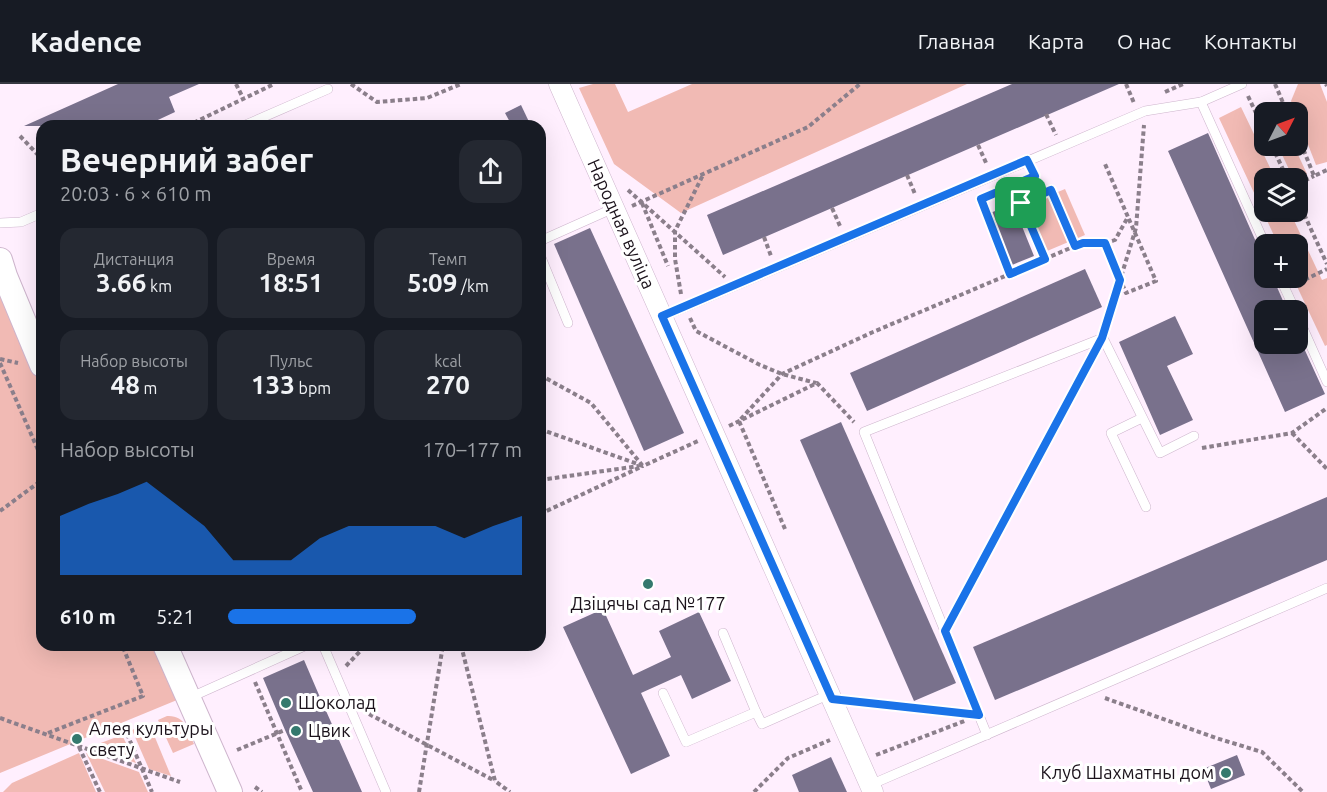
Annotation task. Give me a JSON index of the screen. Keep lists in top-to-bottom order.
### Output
{
  "streets": {
    "street": ["Народная вуліца"]
  },
  "places": [
    "Дзіцячы сад №177",
    "Шоколад",
    "Цвик",
    "Алея культуры свету",
    "Клуб Шахматны дом"
  ],
  "north": "top right",
  "page": {
    "header": "Kadence",
    "nav": [
      "Главная",
      "Карта",
      "О нас",
      "Контакты"
    ],
    "map_buttons": ["+", "−"],
    "heading": ["Вечерний забег", "20:03 · 6 × 610 m"],
    "stats": [
      ["Дистанция", "3.66 km"],
      ["Время", "18:51"],
      ["Темп", "5:09 /km"],
      ["Набор высоты", "48 m"],
      ["Пульс", "133 bpm"],
      ["kcal", "270"]
    ],
    "chart": ["Набор высоты", "170–177 m"],
    "list": [
      {
        "name": "610 m",
        "note": "5:21"
      }
    ]
  }
}
